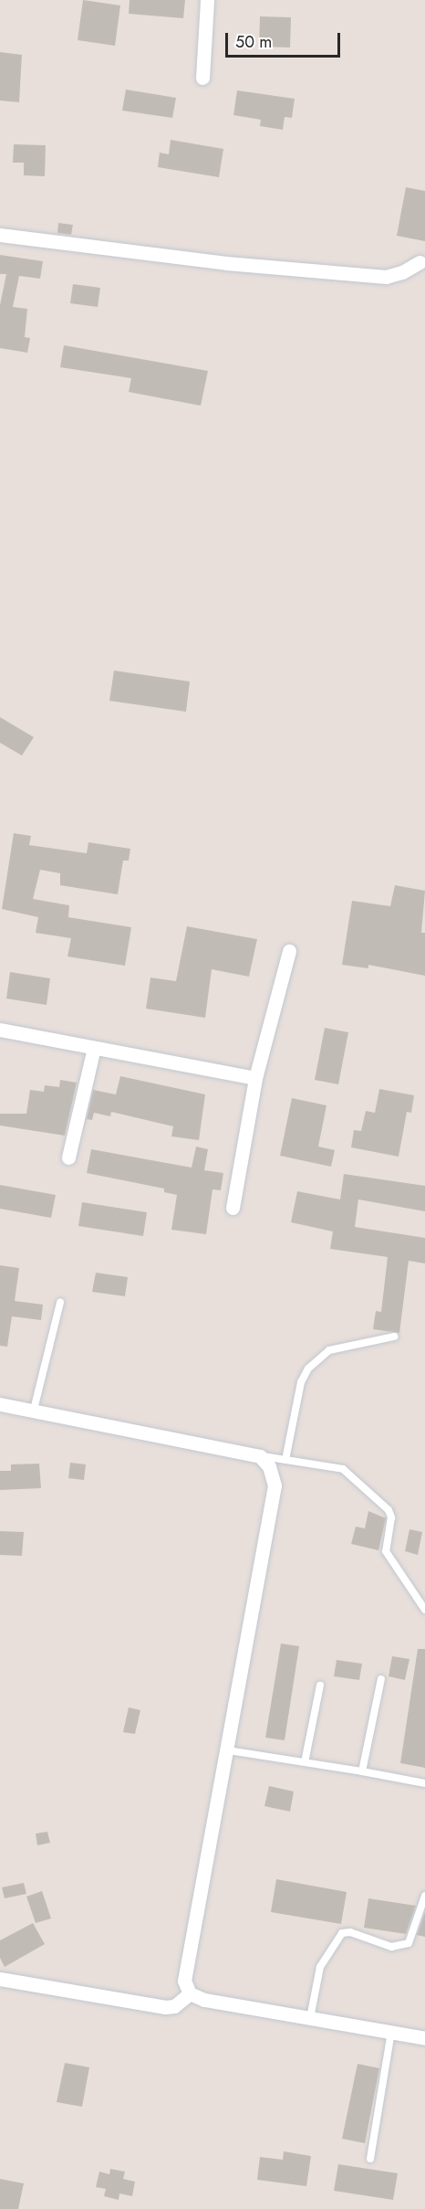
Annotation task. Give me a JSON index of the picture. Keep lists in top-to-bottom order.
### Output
{
  "scale_bar": "50 m"
}
